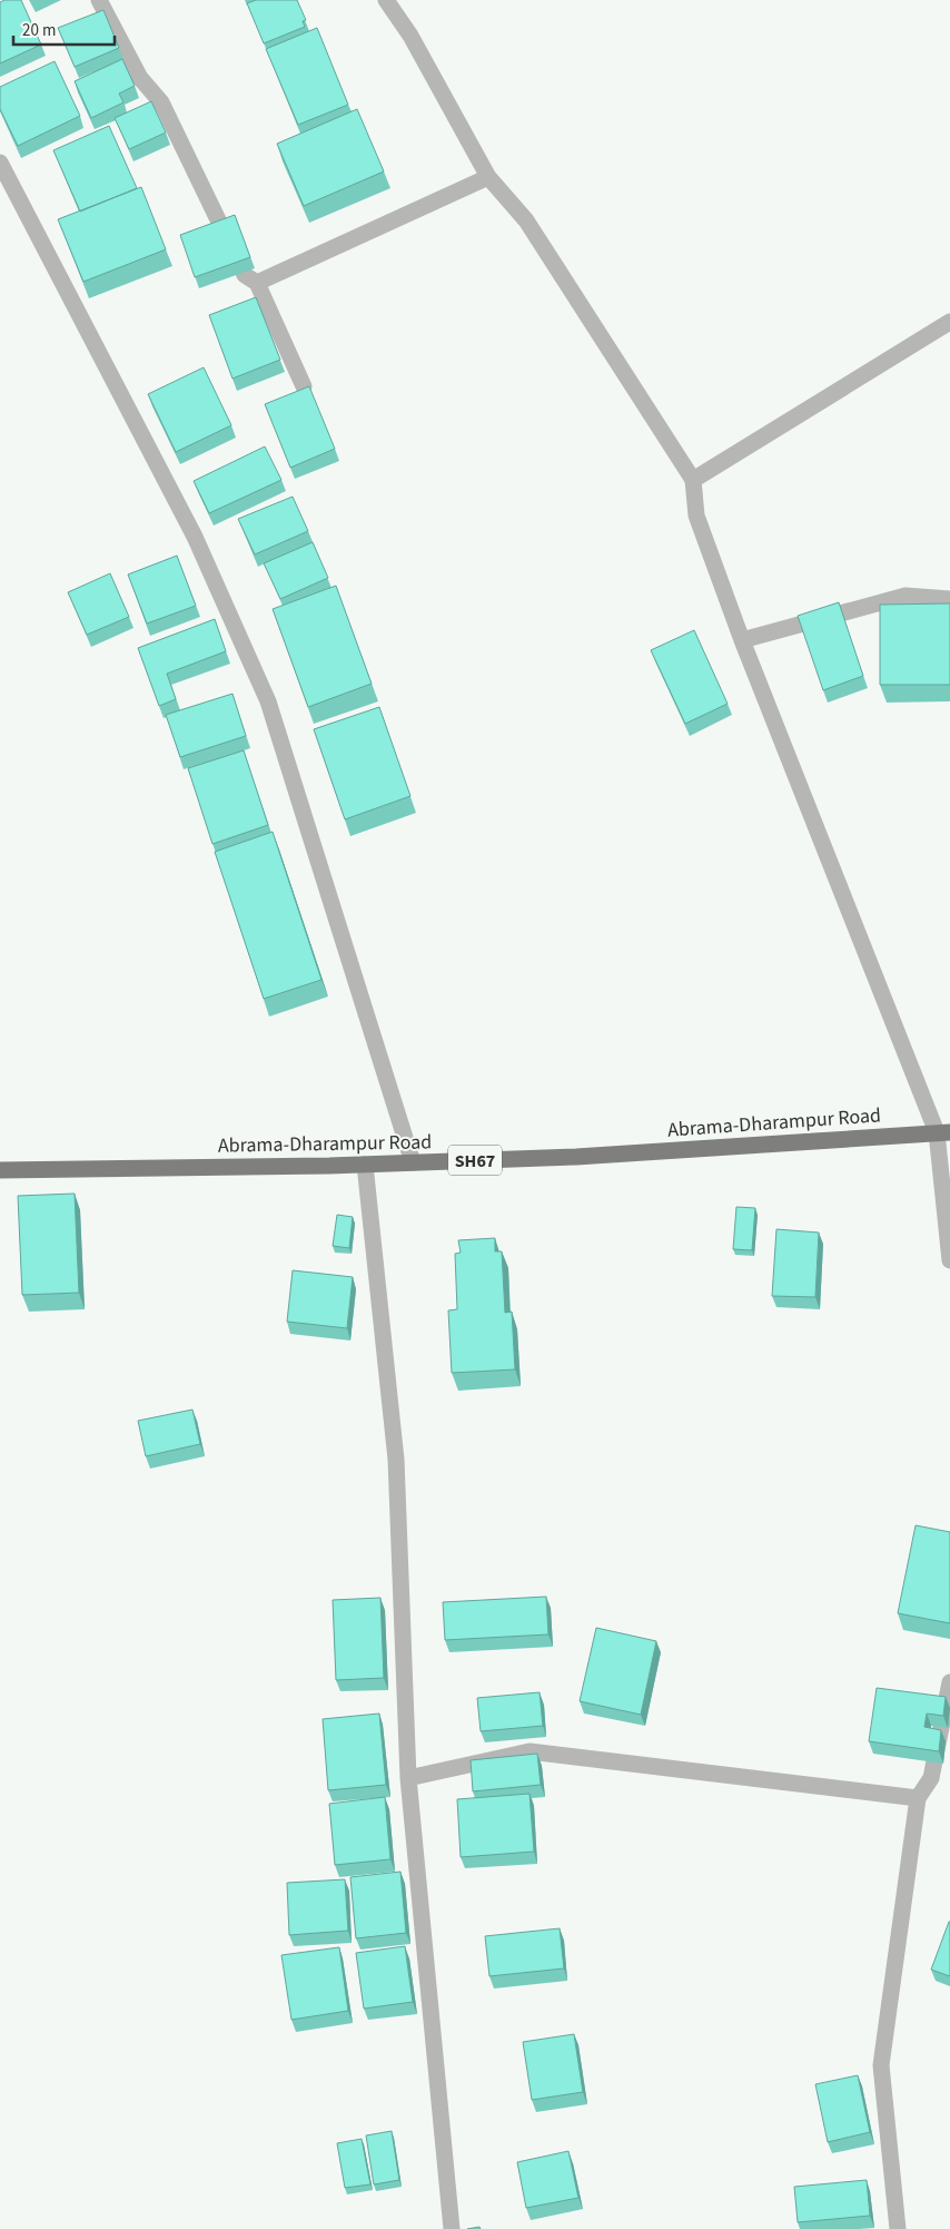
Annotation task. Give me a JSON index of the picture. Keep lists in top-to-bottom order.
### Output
{
  "streets": {
    "main road": ["Abrama-Dharampur Road", "SH67"]
  },
  "scale_bar": "20 m"
}
